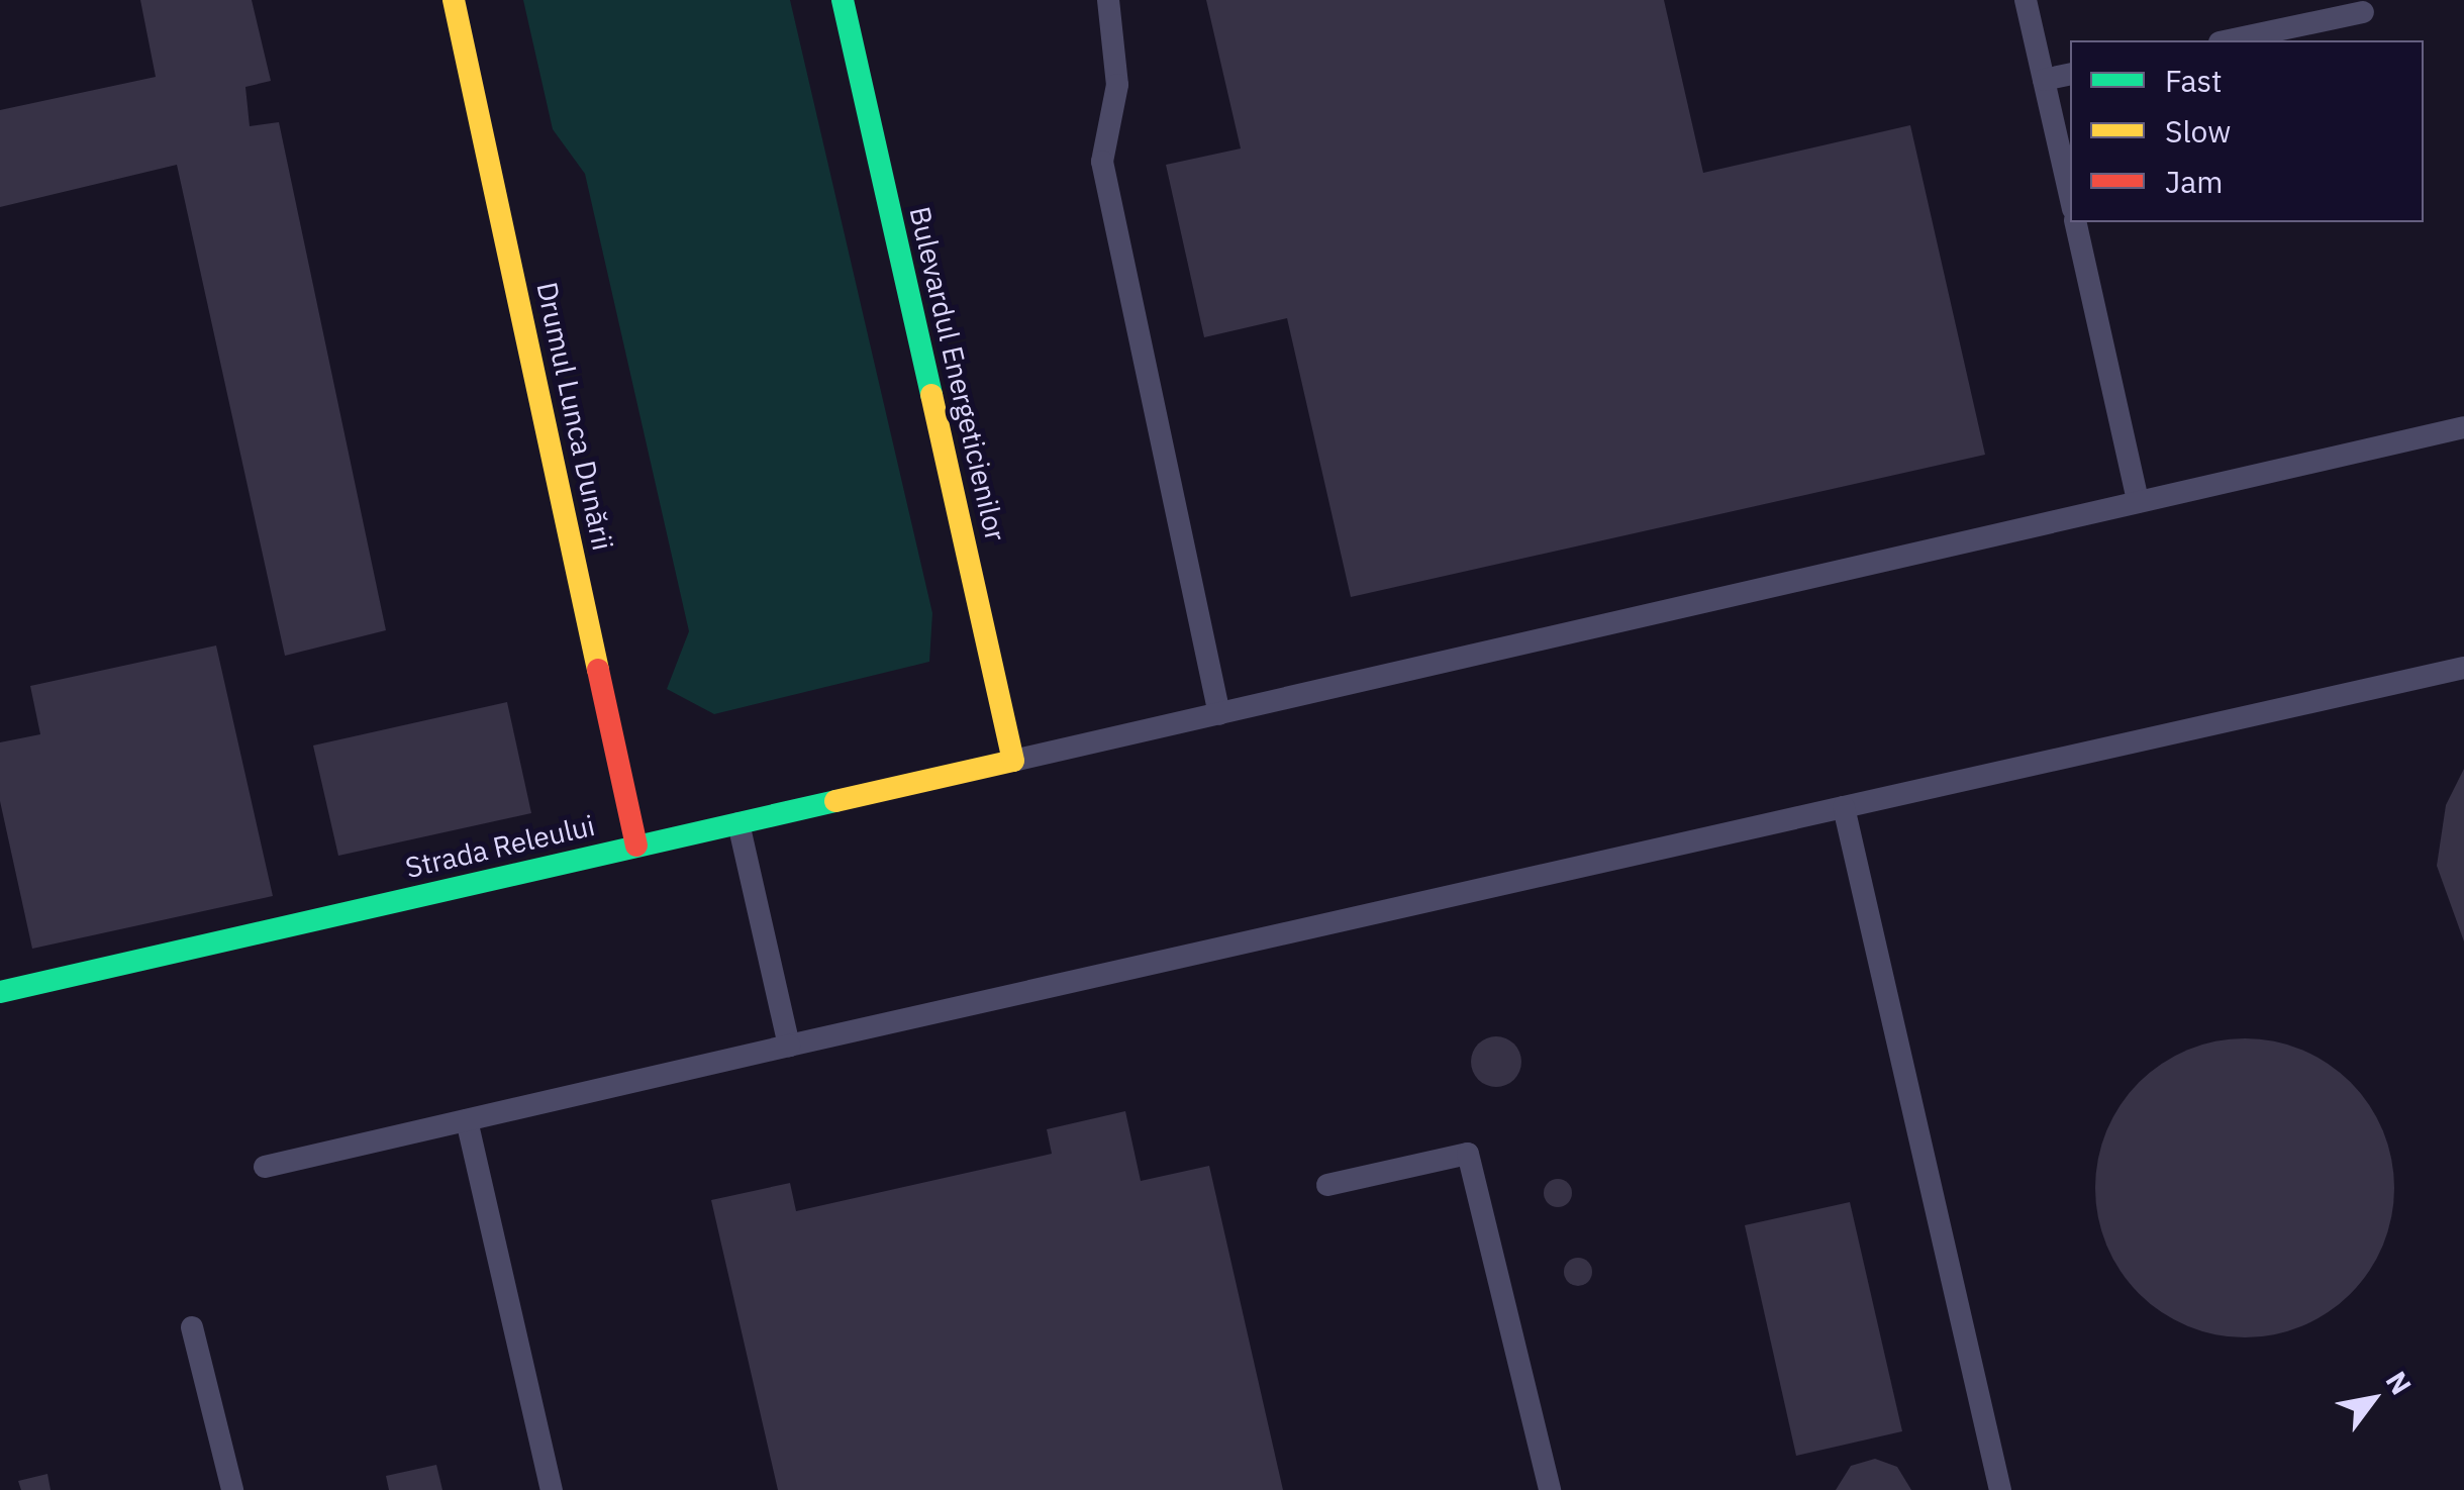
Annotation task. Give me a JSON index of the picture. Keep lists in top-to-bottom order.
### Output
{
  "streets": {
    "street": ["Bulevardul Energeticienilor", "Drumul Lunca Dunării", "Strada Releului"]
  },
  "crossings": [
    ["Bulevardul Energeticienilor", "Strada Releului"],
    ["Drumul Lunca Dunării", "Strada Releului"]
  ],
  "legend": ["Fast", "Slow", "Jam"],
  "north": "top right"
}
